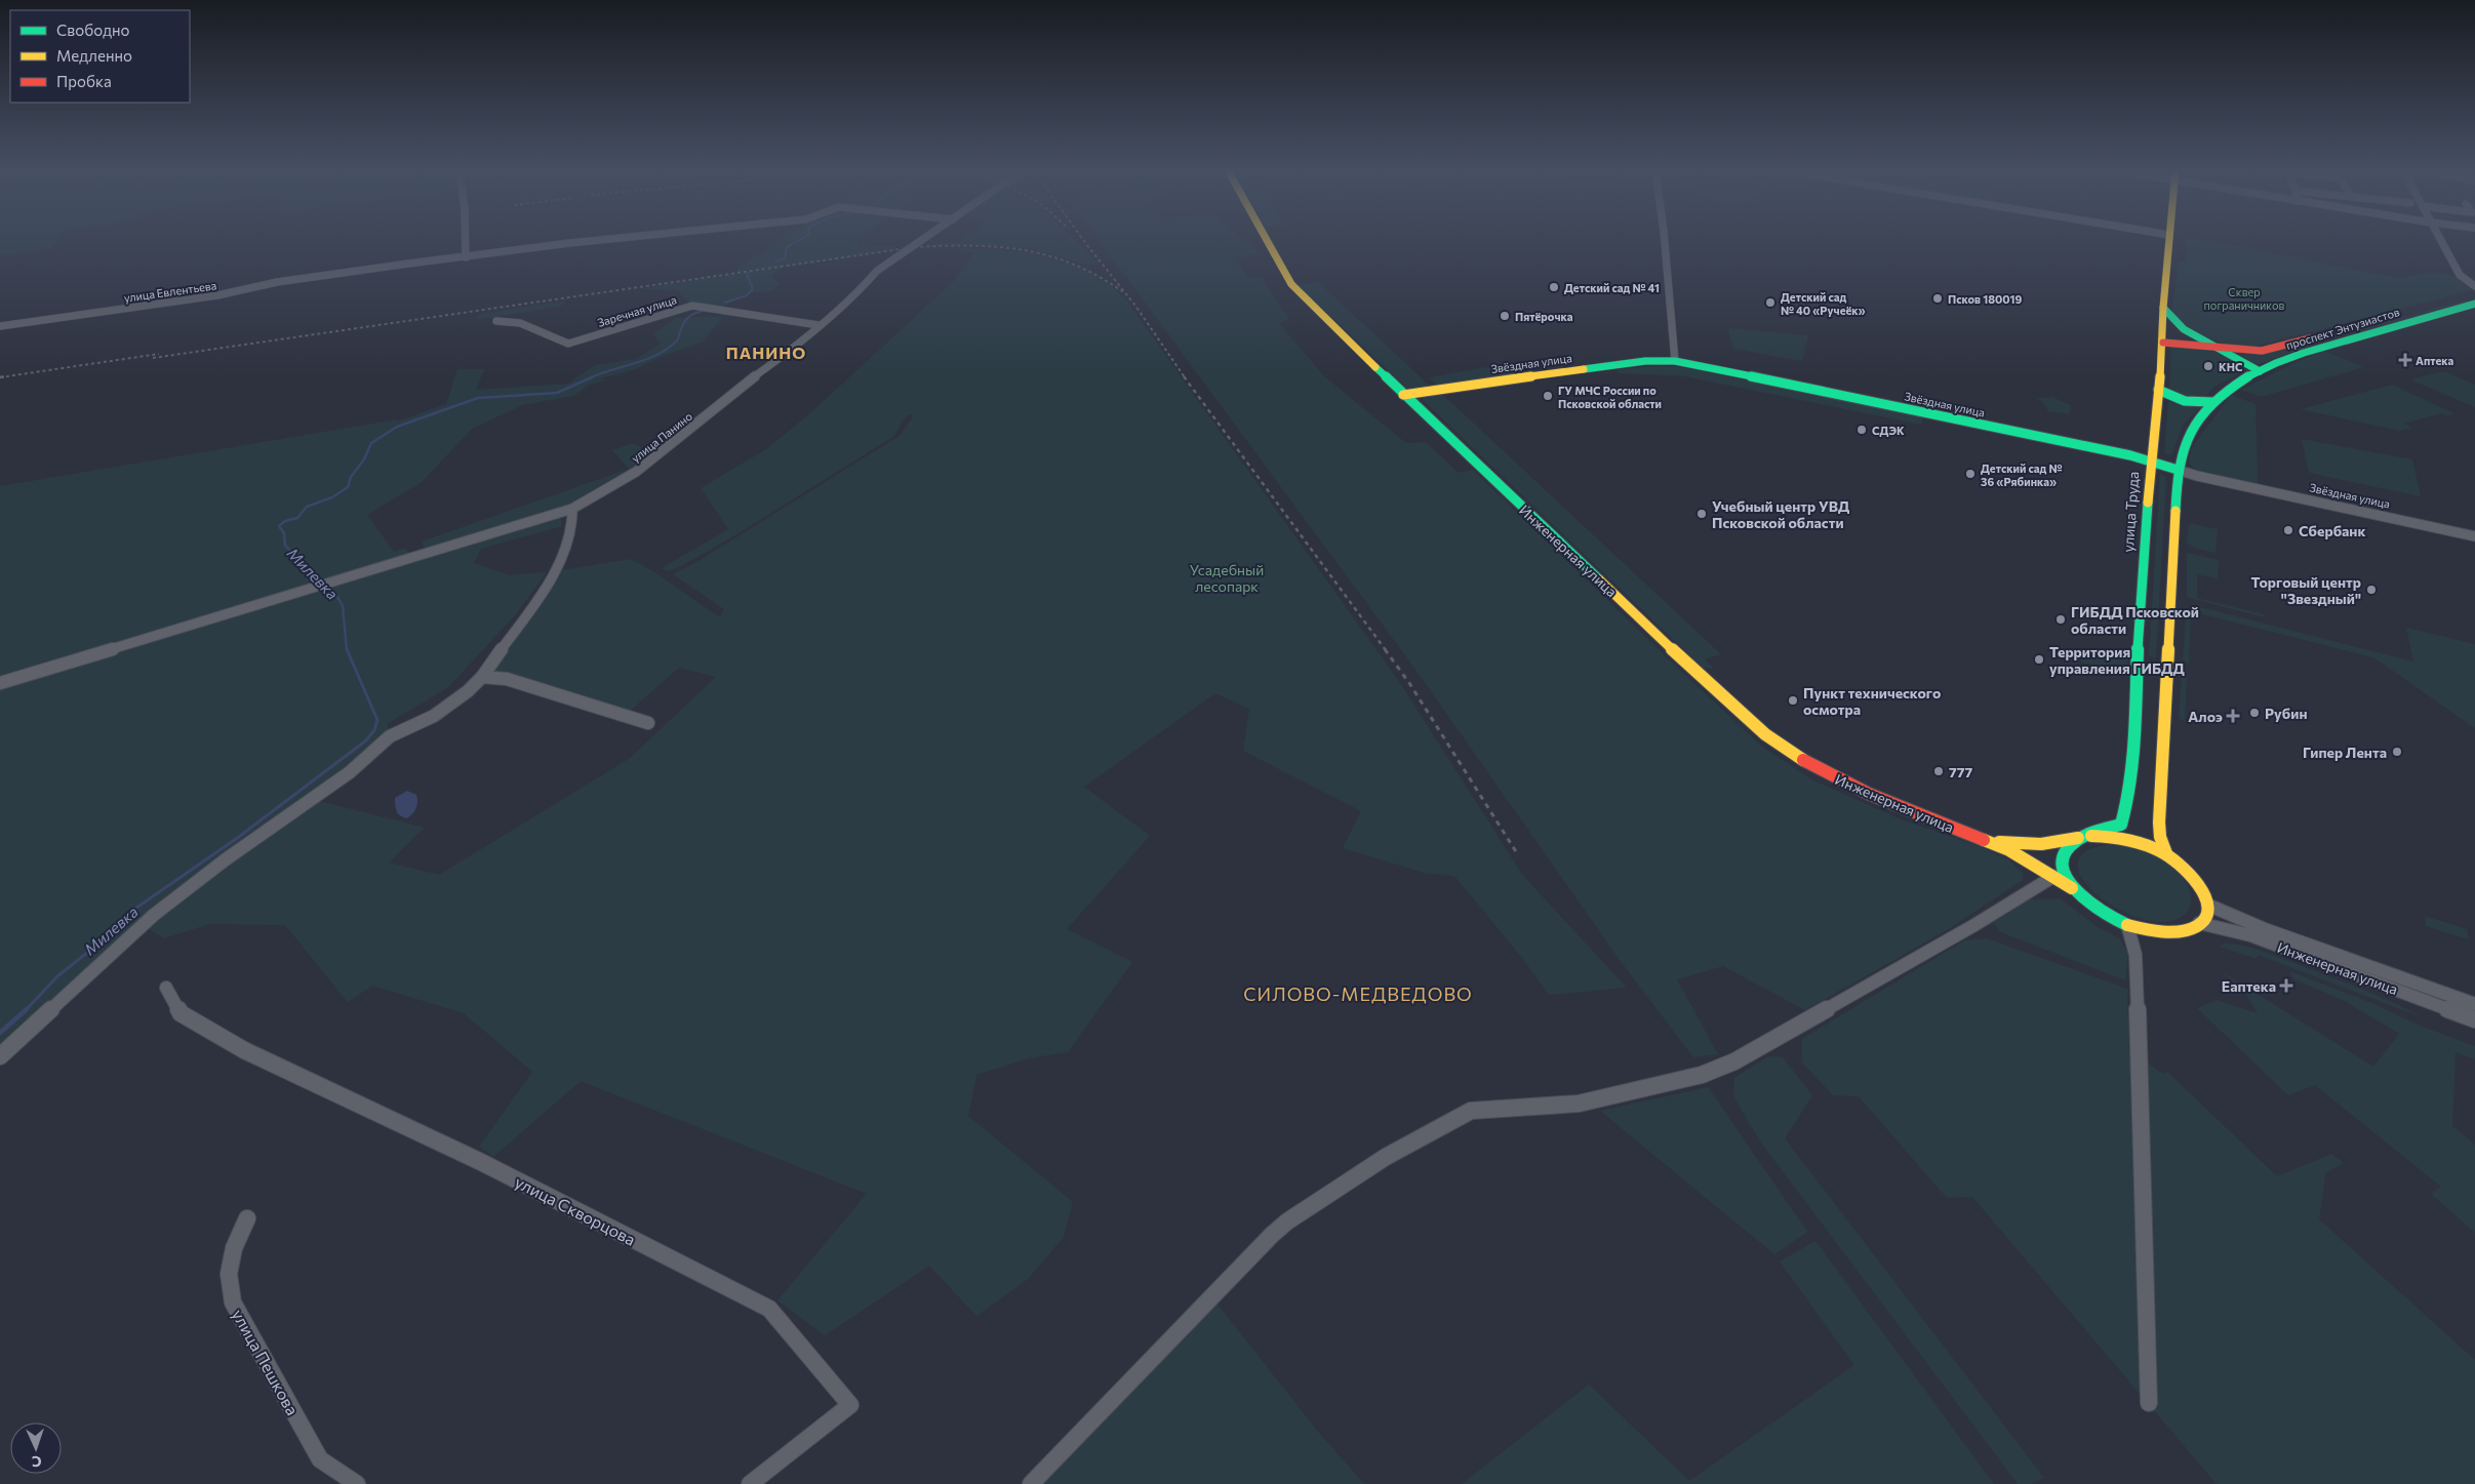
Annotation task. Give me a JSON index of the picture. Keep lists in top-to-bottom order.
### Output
{
  "streets": {
    "main road": [
      "проспект Энтузиастов",
      "Звёздная улица",
      "улица Труда",
      "Инженерная улица"
    ],
    "street": [
      "улица Евлентьева",
      "Заречная улица",
      "улица Панино",
      "улица Скворцова",
      "улица Пешкова"
    ]
  },
  "crossings": [
    ["Заречная улица", "улица Панино"],
    ["проспект Энтузиастов", "Звёздная улица"],
    ["проспект Энтузиастов", "улица Труда"],
    ["Звёздная улица", "улица Труда"],
    ["Звёздная улица", "Инженерная улица"],
    ["улица Труда", "Инженерная улица"]
  ],
  "districts": ["ПАНИНО", "СИЛОВО-МЕДВЕДОВО"],
  "water": ["Милевка"],
  "parks": ["Сквер пограничников", "Усадебный лесопарк"],
  "places": {
    "other": [
      "Детский сад № 41",
      "Псков 180019",
      "Детский сад № 40 «Ручеёк»",
      "Пятёрочка",
      "КНС",
      "ГУ МЧС России по Псковской области",
      "СДЭК",
      "Детский сад № 36 «Рябинка»",
      "Учебный центр УВД Псковской области",
      "Сбербанк",
      "Торговый центр \"Звездный\"",
      "ГИБДД Псковской области",
      "Территория управления ГИБДД",
      "Пункт технического осмотра",
      "Рубин",
      "Гипер Лента",
      "777"
    ],
    "health": ["Аптека", "Алоэ", "Еаптека"]
  },
  "legend": ["Свободно", "Медленно", "Пробка"],
  "north": "bottom"
}
